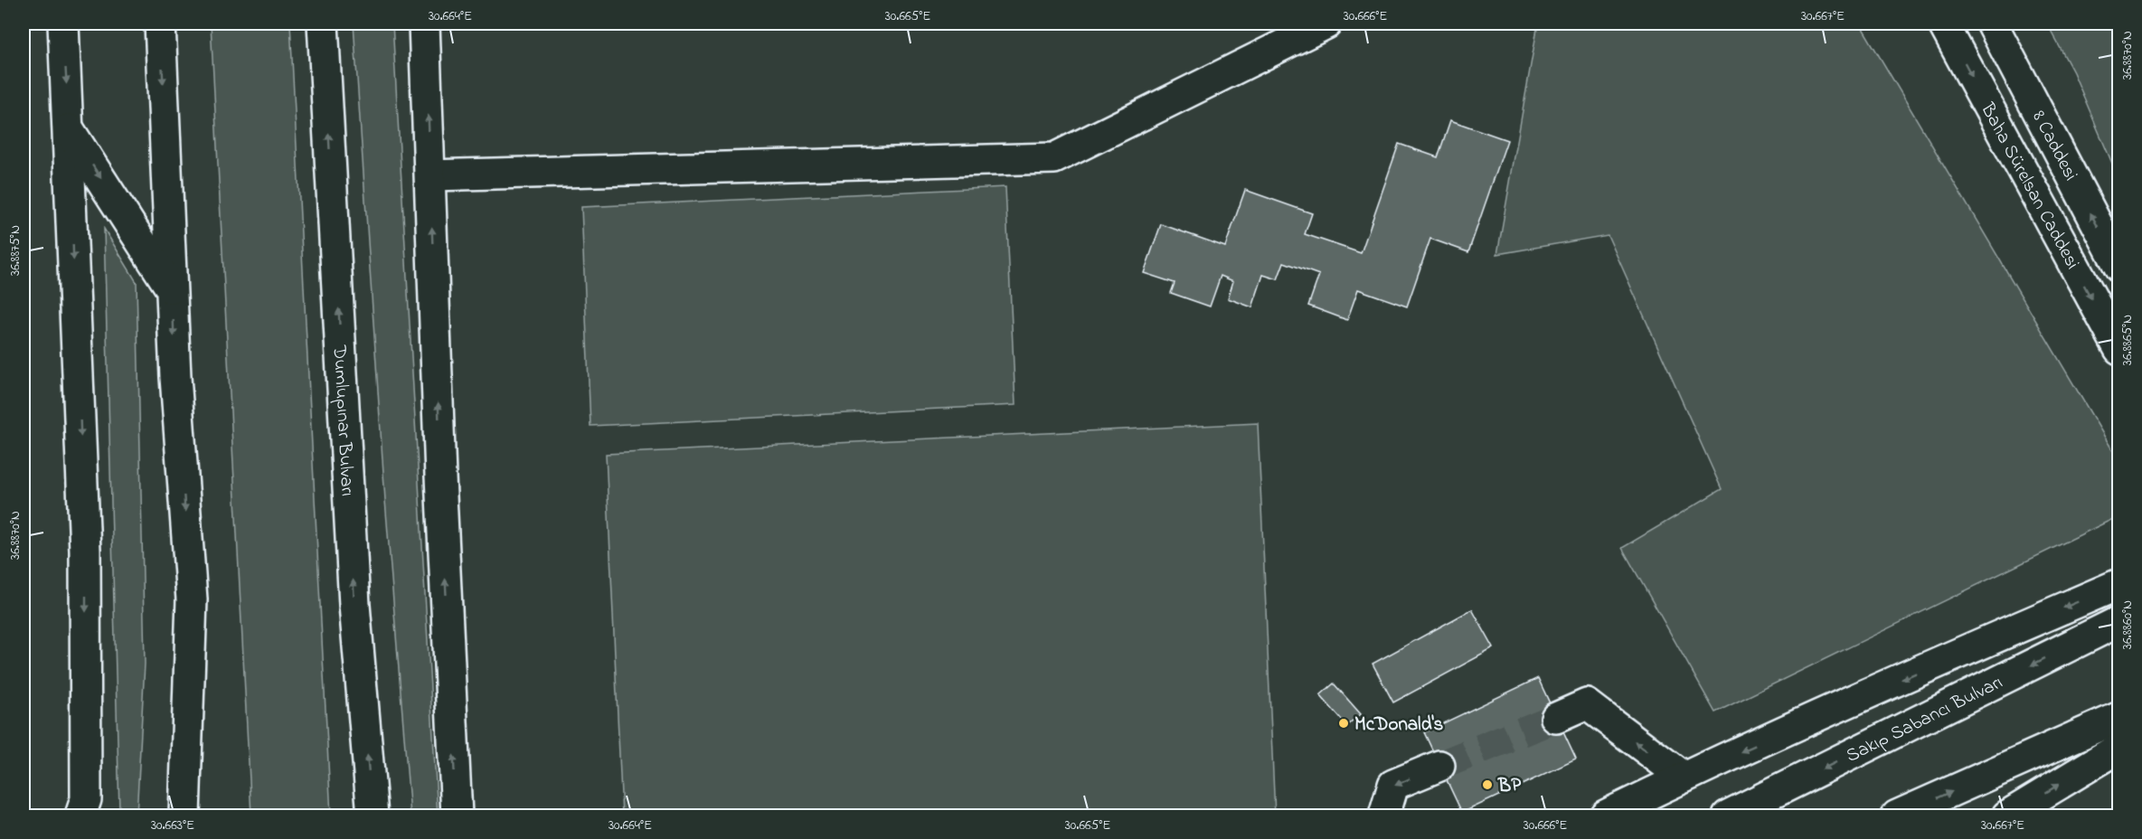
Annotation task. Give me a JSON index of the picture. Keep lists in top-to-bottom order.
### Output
{
  "streets": {
    "main road": [
      "8 Caddesi",
      "Baha Sürelsan Caddesi",
      "Dumlupınar Bulvarı",
      "Sakıp Sabancı Bulvarı"
    ]
  },
  "one_way": ["8 Caddesi", "Baha Sürelsan Caddesi"],
  "places": ["McDonald's", "BP"],
  "coordinates": [
    "30.664°E",
    "30.665°E",
    "30.666°E",
    "30.667°E",
    "36.8870°N",
    "36.8875°N",
    "36.8865°N",
    "36.8860°N",
    "30.663°E"
  ]
}
